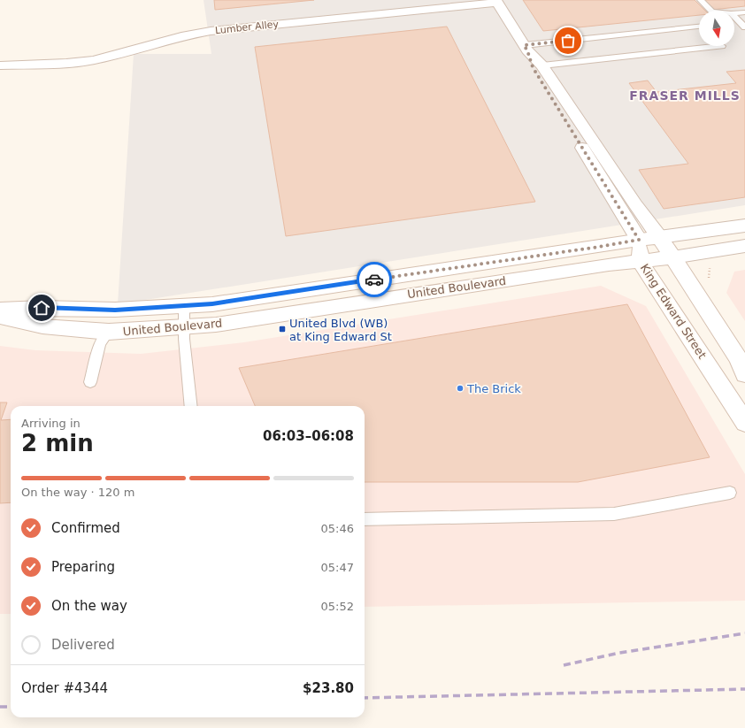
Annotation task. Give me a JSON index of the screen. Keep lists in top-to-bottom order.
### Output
{
  "streets": {
    "street": ["Lumber Alley", "United Boulevard", "King Edward Street"]
  },
  "crossings": [
    ["Lumber Alley", "King Edward Street"],
    ["United Boulevard", "King Edward Street"]
  ],
  "districts": ["FRASER MILLS"],
  "places": {
    "transit": ["United Blvd (WB) at King Edward St"],
    "other": ["The Brick"]
  },
  "north": "bottom",
  "page": {
    "heading": ["2 min", "Arriving in", "06:03–06:08"],
    "panel": ["Order #4344", "$23.80"],
    "bar": "On the way · 120 m",
    "list": [
      ["Confirmed", "05:46"],
      ["Preparing", "05:47"],
      ["On the way", "05:52"],
      "Delivered"
    ]
  }
}
